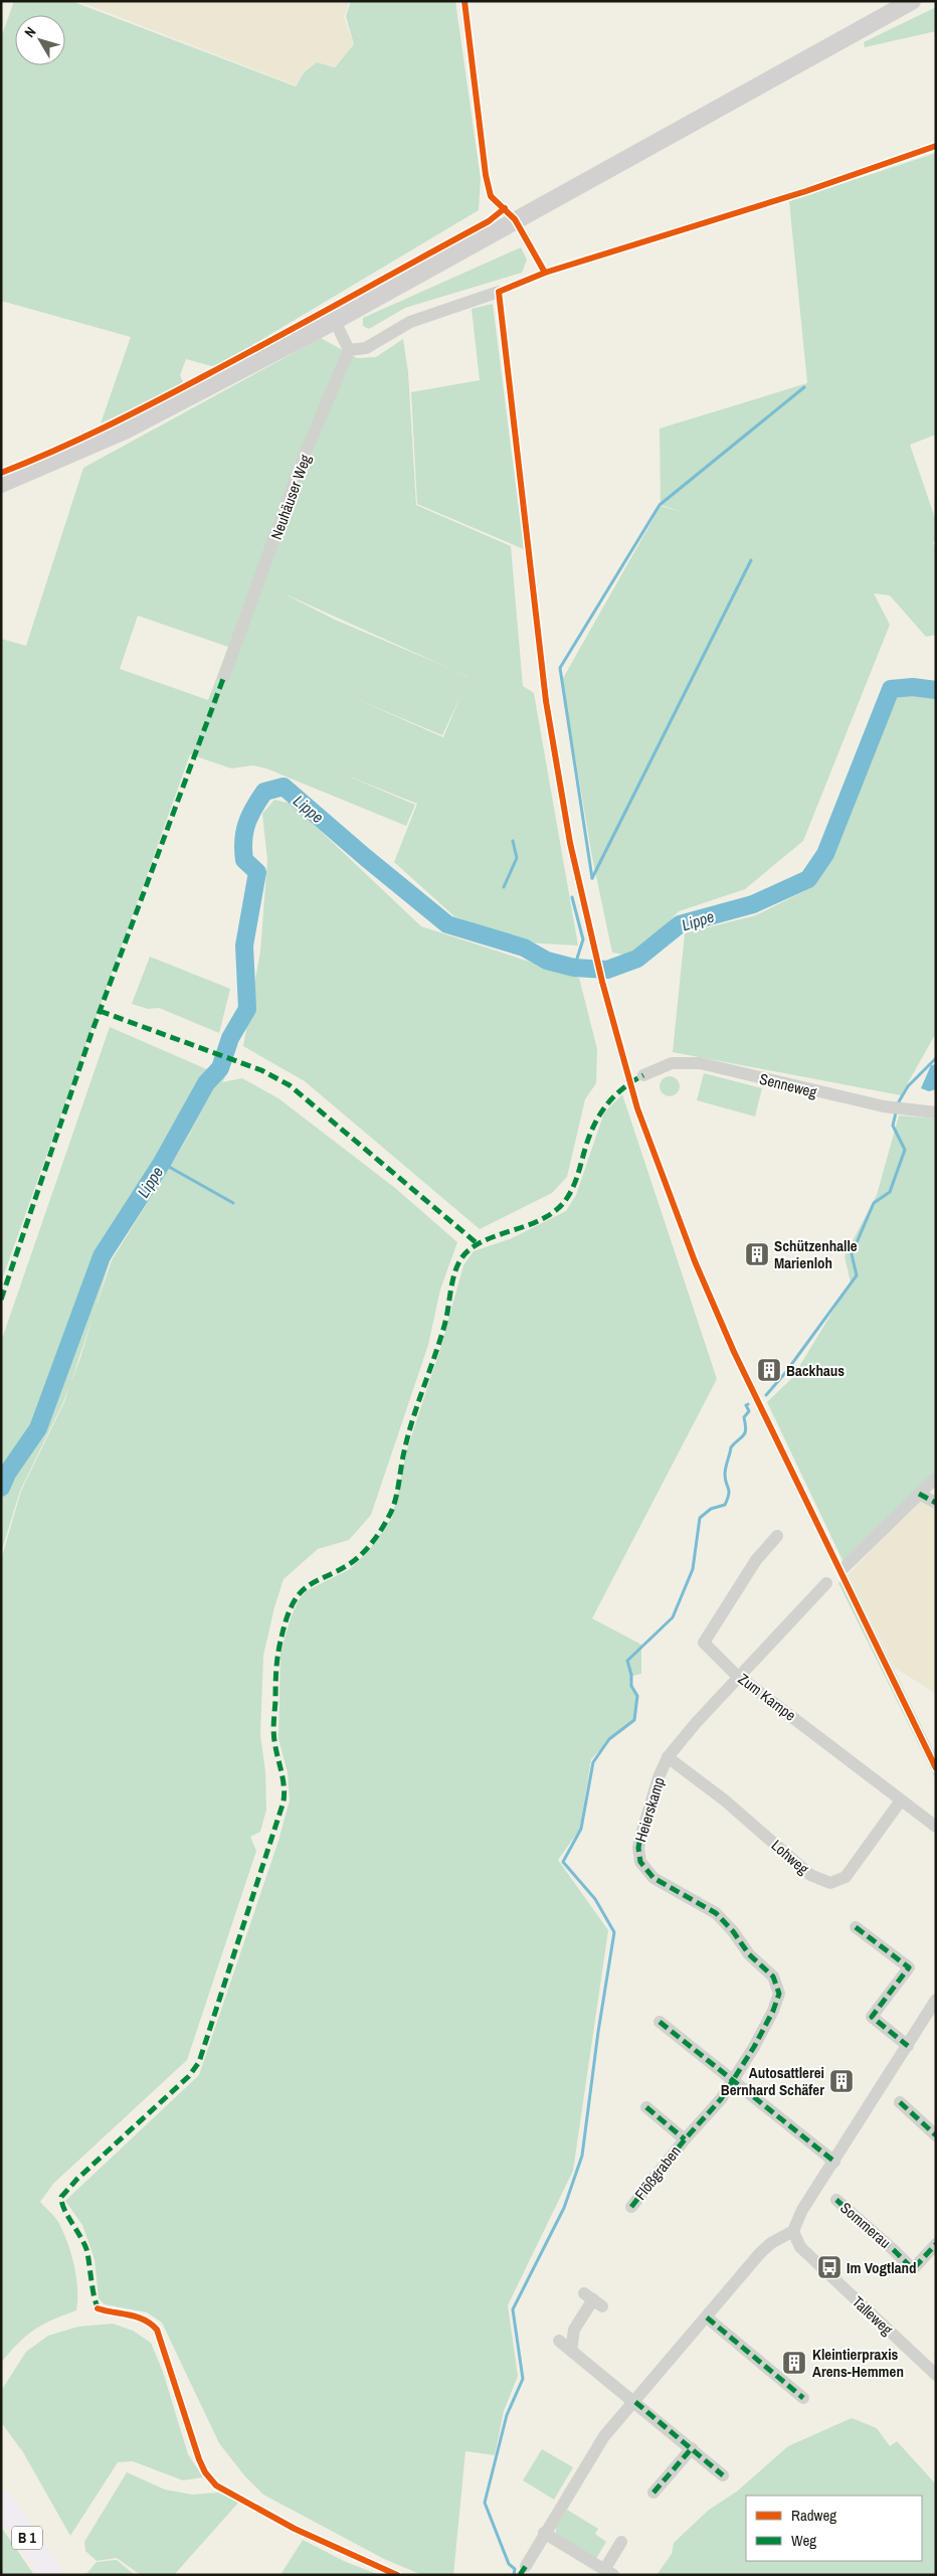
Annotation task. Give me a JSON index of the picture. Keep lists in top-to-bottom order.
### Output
{
  "streets": {
    "highway": ["B 1"],
    "street": [
      "Neuhäuser Weg",
      "Senneweg",
      "Zum Kampe",
      "Heierskamp",
      "Lohweg",
      "Flößgraben",
      "Sommerau",
      "Talleweg"
    ]
  },
  "crossings": [
    ["Zum Kampe", "Heierskamp"],
    ["Zum Kampe", "Lohweg"],
    ["Heierskamp", "Lohweg"],
    ["Heierskamp", "Flößgraben"]
  ],
  "water": ["Lippe"],
  "places": {
    "building": [
      "Schützenhalle Marienloh",
      "Backhaus",
      "Autosattlerei Bernhard Schäfer",
      "Kleintierpraxis Arens-Hemmen"
    ],
    "bus stop": ["Im Vogtland"]
  },
  "legend": ["Radweg", "Weg"],
  "north": "top left"
}
